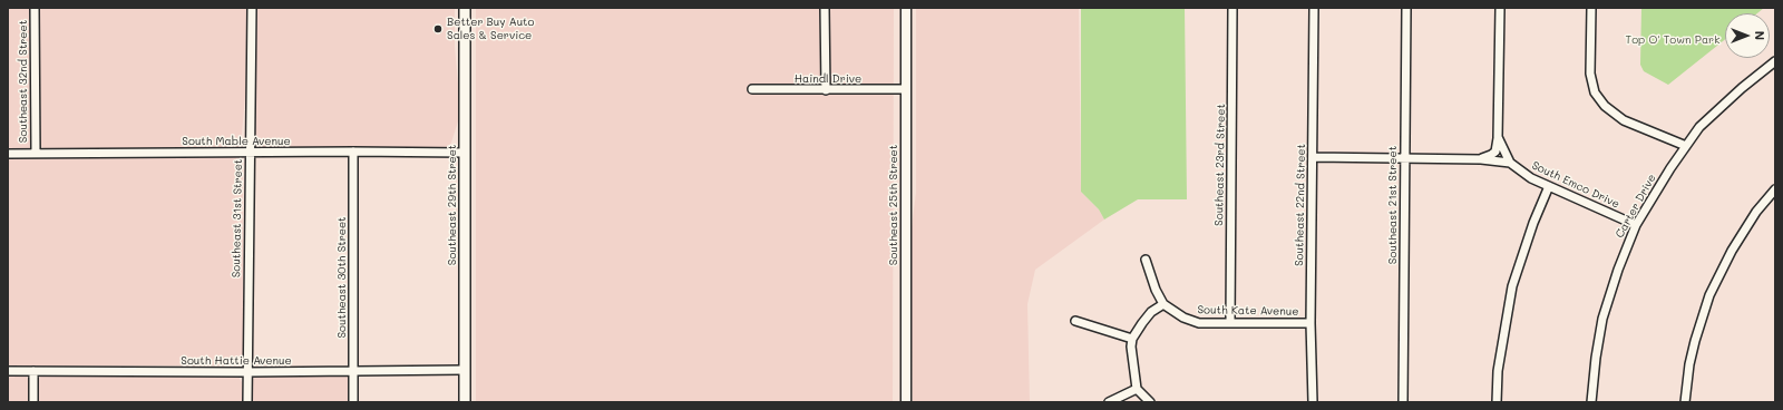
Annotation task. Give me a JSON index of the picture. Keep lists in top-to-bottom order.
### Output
{
  "streets": {
    "main road": ["Southeast 29th Street"],
    "street": [
      "Haindl Drive",
      "Southeast 32nd Street",
      "South Mable Avenue",
      "Southeast 23rd Street",
      "South Emco Drive",
      "Southeast 25th Street",
      "Southeast 22nd Street",
      "Southeast 21st Street",
      "Carter Drive",
      "Southeast 31st Street",
      "Southeast 30th Street",
      "South Kate Avenue",
      "South Hattie Avenue"
    ]
  },
  "crossings": [
    ["Haindl Drive", "Southeast 25th Street"],
    ["Southeast 32nd Street", "South Mable Avenue"],
    ["South Mable Avenue", "Southeast 29th Street"],
    ["South Mable Avenue", "Southeast 31st Street"],
    ["South Mable Avenue", "Southeast 30th Street"],
    ["Southeast 23rd Street", "South Kate Avenue"],
    ["South Emco Drive", "Southeast 22nd Street"],
    ["South Emco Drive", "Southeast 21st Street"],
    ["South Emco Drive", "Carter Drive"],
    ["Southeast 29th Street", "South Hattie Avenue"],
    ["Southeast 22nd Street", "South Kate Avenue"],
    ["Southeast 31st Street", "South Hattie Avenue"],
    ["Southeast 30th Street", "South Hattie Avenue"]
  ],
  "parks": ["Top O' Town Park"],
  "places": ["Better Buy Auto Sales & Service"],
  "north": "right"
}
